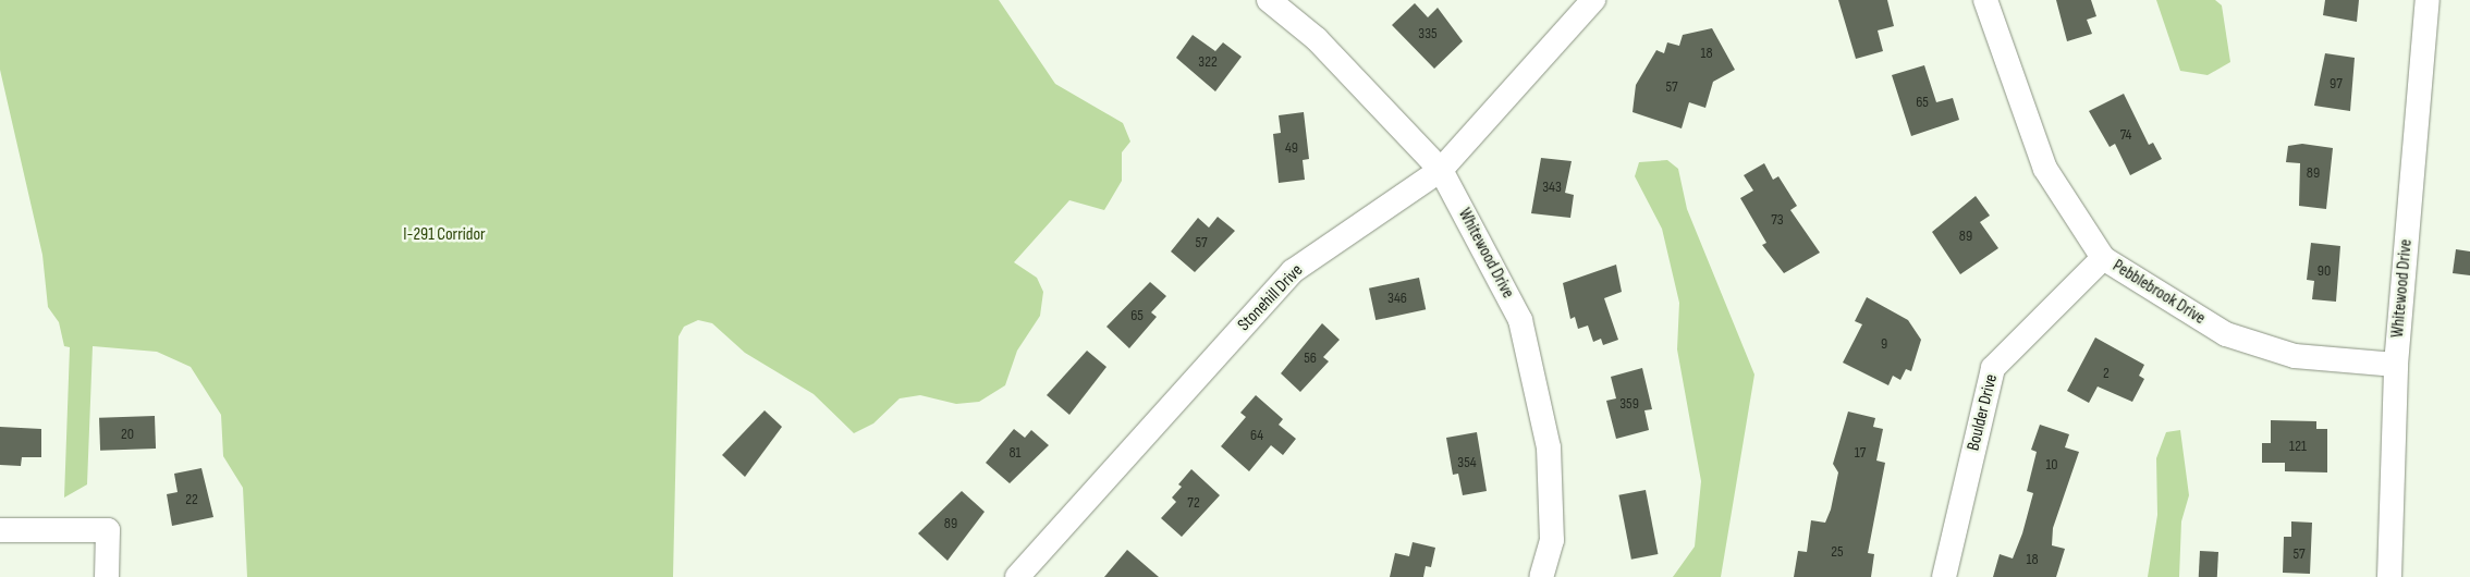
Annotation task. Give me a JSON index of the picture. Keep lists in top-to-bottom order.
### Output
{
  "streets": {
    "street": [
      "Whitewood Drive",
      "Pebblebrook Drive",
      "Stonehill Drive",
      "Boulder Drive"
    ]
  },
  "crossings": [
    ["Whitewood Drive", "Pebblebrook Drive"],
    ["Whitewood Drive", "Stonehill Drive"],
    ["Pebblebrook Drive", "Boulder Drive"]
  ],
  "parks": ["I-291 Corridor"],
  "house_numbers": [
    "335",
    "18",
    "322",
    "97",
    "57",
    "65",
    "74",
    "49",
    "89",
    "343",
    "73",
    "89",
    "57",
    "90",
    "346",
    "65",
    "9",
    "56",
    "2",
    "359",
    "20",
    "64",
    "121",
    "81",
    "17",
    "354",
    "10",
    "22",
    "72",
    "89",
    "25",
    "57",
    "18"
  ]
}
